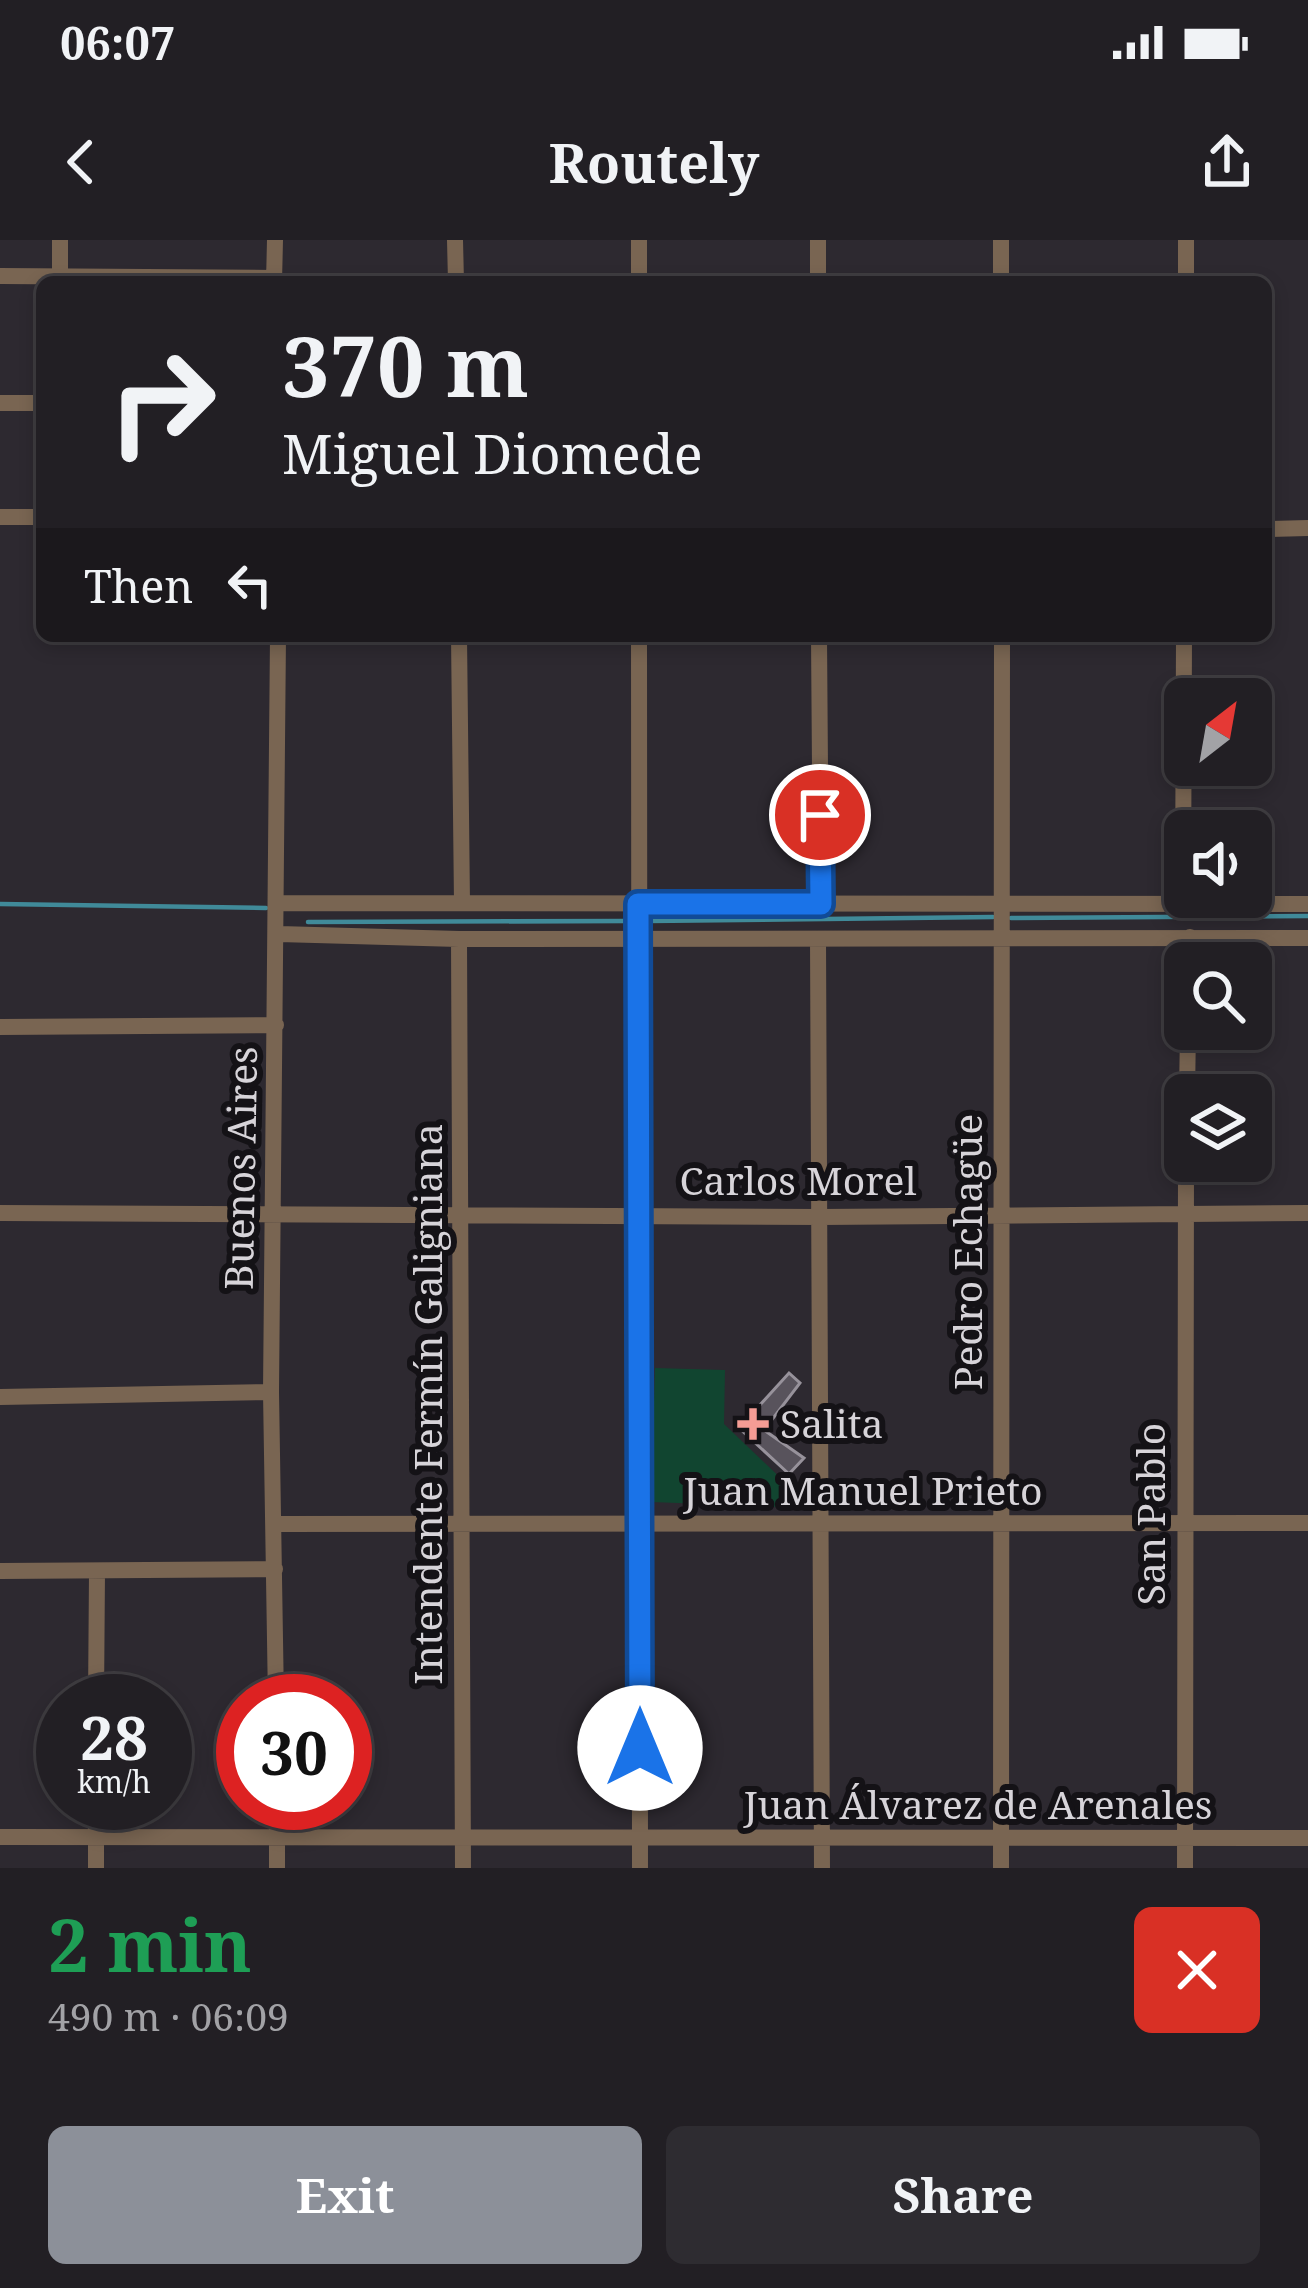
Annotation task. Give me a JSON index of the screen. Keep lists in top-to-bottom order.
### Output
{
  "streets": {
    "street": [
      "Buenos Aires",
      "Carlos Morel",
      "Pedro Echagüe",
      "Intendente Fermín Galigniana",
      "Juan Manuel Prieto",
      "San Pablo",
      "Juan Álvarez de Arenales"
    ]
  },
  "crossings": [
    ["Buenos Aires", "Carlos Morel"],
    ["Buenos Aires", "Juan Manuel Prieto"],
    ["Carlos Morel", "Pedro Echagüe"],
    ["Carlos Morel", "Intendente Fermín Galigniana"],
    ["Carlos Morel", "San Pablo"],
    ["Pedro Echagüe", "Juan Manuel Prieto"],
    ["Pedro Echagüe", "Juan Álvarez de Arenales"],
    ["Intendente Fermín Galigniana", "Juan Manuel Prieto"],
    ["Intendente Fermín Galigniana", "Juan Álvarez de Arenales"],
    ["Juan Manuel Prieto", "San Pablo"],
    ["San Pablo", "Juan Álvarez de Arenales"]
  ],
  "places": {
    "health": ["Salita"]
  },
  "north": "top right",
  "page": {
    "status": "06:07",
    "header": "Routely",
    "turn": ["370 m", "Miguel Diomede"],
    "then": "Then",
    "speed": "28 km/h",
    "limit": "30",
    "heading": ["2 min", "490 m · 06:09"],
    "buttons": ["Exit", "Share"]
  }
}
